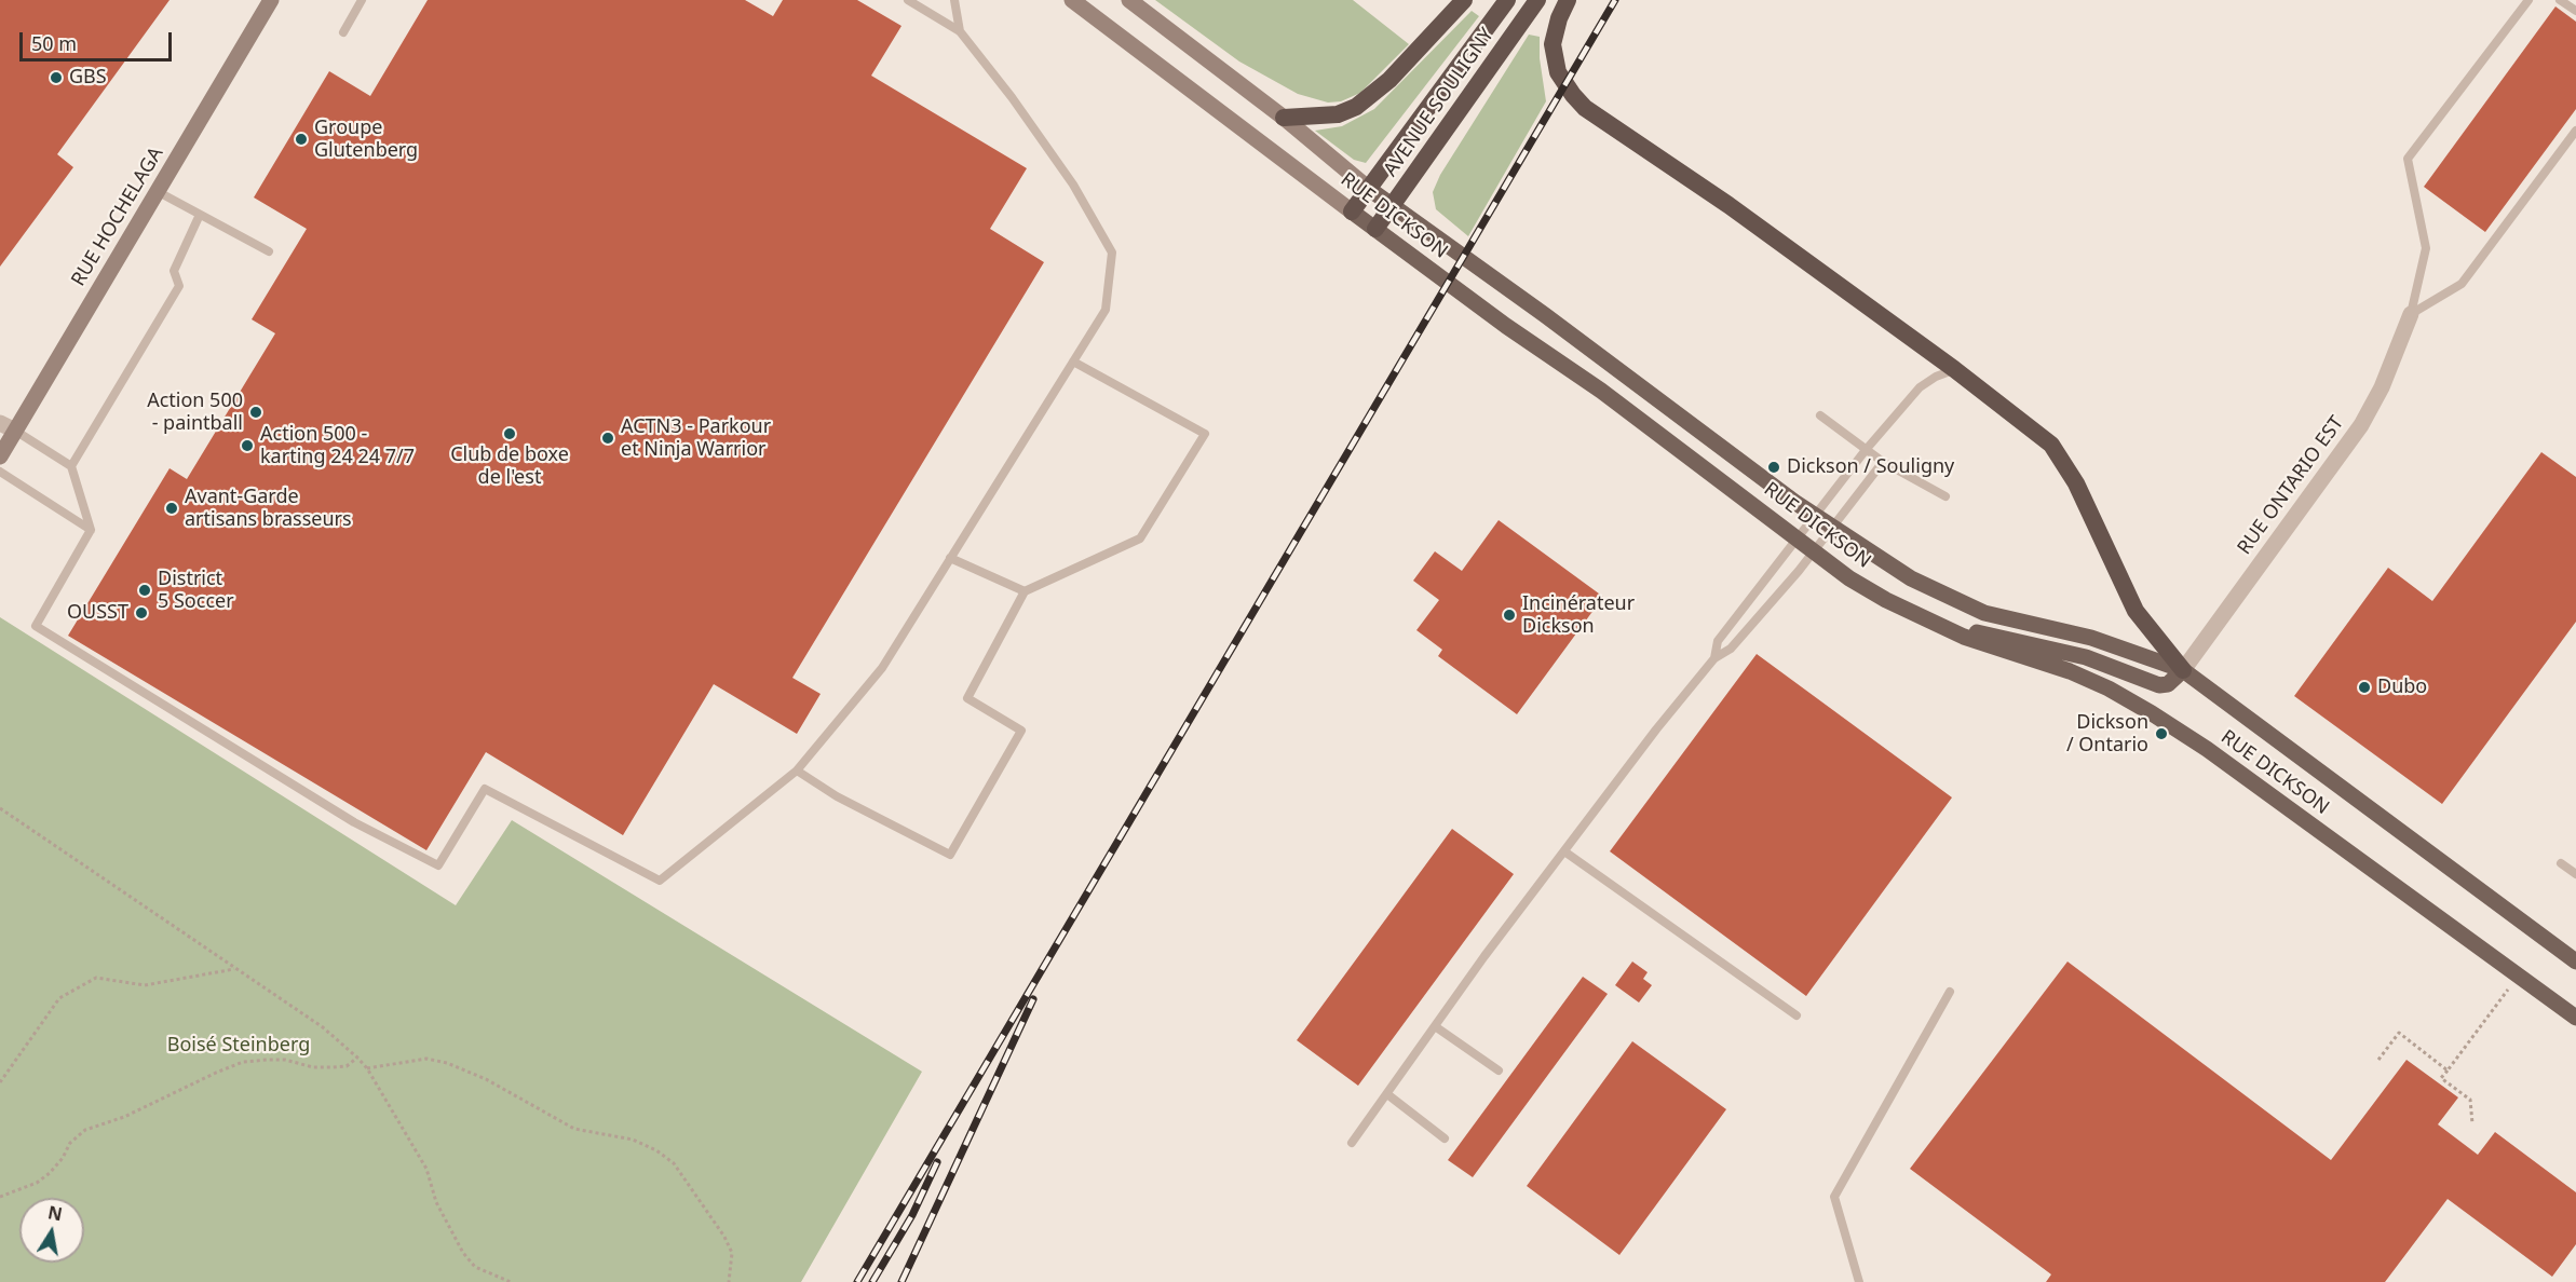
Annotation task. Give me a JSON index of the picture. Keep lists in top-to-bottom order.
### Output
{
  "streets": {
    "highway": ["AVENUE SOULIGNY"],
    "main road": ["RUE DICKSON", "RUE HOCHELAGA"],
    "street": ["RUE ONTARIO EST"]
  },
  "crossings": [
    ["AVENUE SOULIGNY", "RUE DICKSON"],
    ["RUE DICKSON", "RUE ONTARIO EST"]
  ],
  "parks": ["Boisé Steinberg"],
  "places": [
    "GBS",
    "Groupe Glutenberg",
    "Action 500 - paintball",
    "Club de boxe de l'est",
    "ACTN3 - Parkour et Ninja Warrior",
    "Action 500 - karting 24 24 7/7",
    "Dickson / Souligny",
    "Avant-Garde artisans brasseurs",
    "District 5 Soccer",
    "OUSST",
    "Incinérateur Dickson",
    "Dubo",
    "Dickson / Ontario"
  ],
  "scale_bar": "50 m",
  "north": "top"
}
